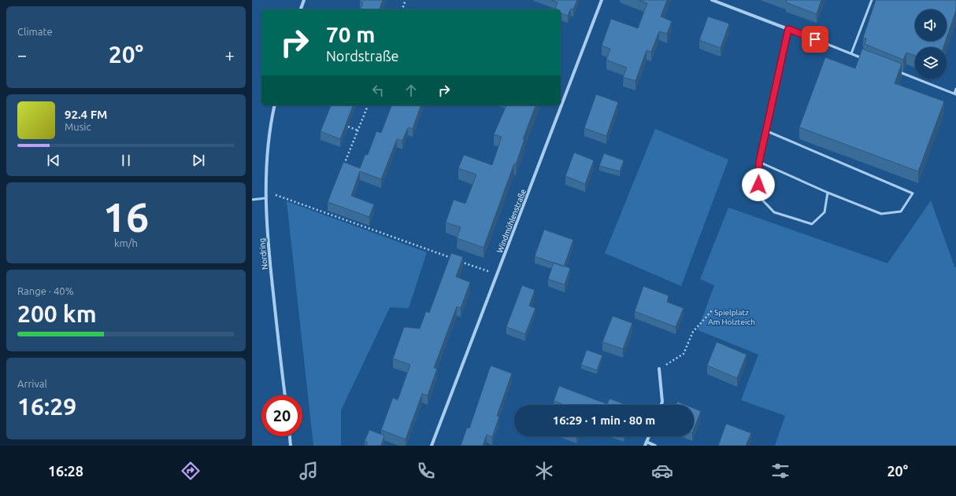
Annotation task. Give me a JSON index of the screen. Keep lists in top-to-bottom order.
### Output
{
  "streets": {
    "street": ["Windmühlenstraße", "Nordring"]
  },
  "parks": ["Spielplatz Am Holzteich"],
  "page": {
    "tile": [
      "Climate",
      ["16", "km/h"],
      ["Range · 40%", "200 km"],
      ["Arrival", "16:29"]
    ],
    "turn": ["70 m", "Nordstraße"],
    "heat": ["−", "20°", "+"],
    "song": ["92.4 FM", "Music"],
    "limit": "20",
    "trip": "16:29 · 1 min · 80 m",
    "tabs": ["16:28", "20°"]
  }
}
